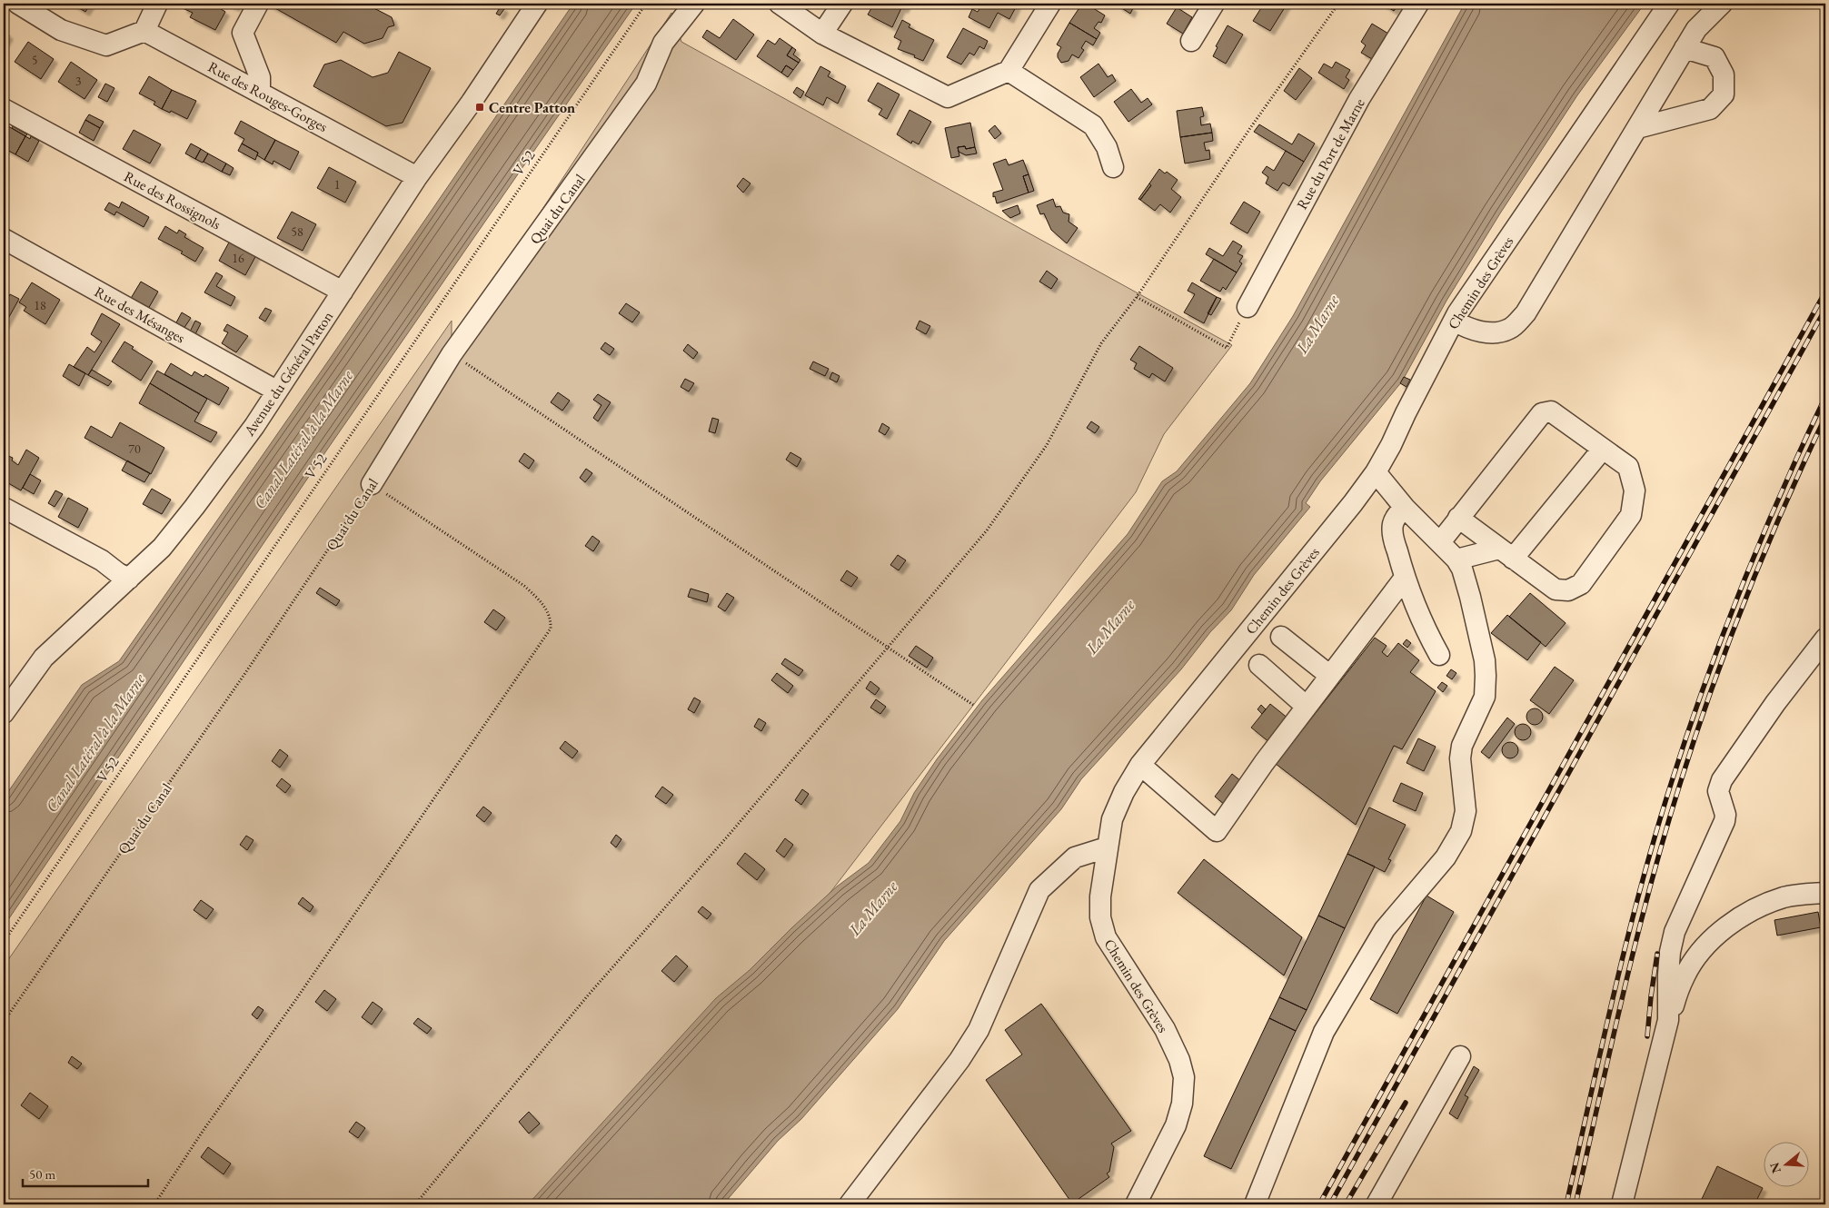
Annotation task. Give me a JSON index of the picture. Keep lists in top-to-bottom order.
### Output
{
  "streets": {
    "street": [
      "Rue des Rouges-Gorges",
      "Rue du Port de Marne",
      "Rue des Rossignols",
      "Quai du Canal",
      "Chemin des Grèves",
      "Rue des Mésanges",
      "Avenue du Général Patton"
    ],
    "path": ["V 52"]
  },
  "crossings": [
    ["Rue des Rouges-Gorges", "Avenue du Général Patton"],
    ["Rue des Rossignols", "Avenue du Général Patton"],
    ["Rue des Mésanges", "Avenue du Général Patton"]
  ],
  "water": ["La Marne", "Canal Latéral à la Marne"],
  "places": {
    "transit": ["Centre Patton"]
  },
  "house_numbers": [
    "5",
    "3",
    "1",
    "58",
    "16",
    "18",
    "70"
  ],
  "scale_bar": "50 m",
  "north": "left"
}
